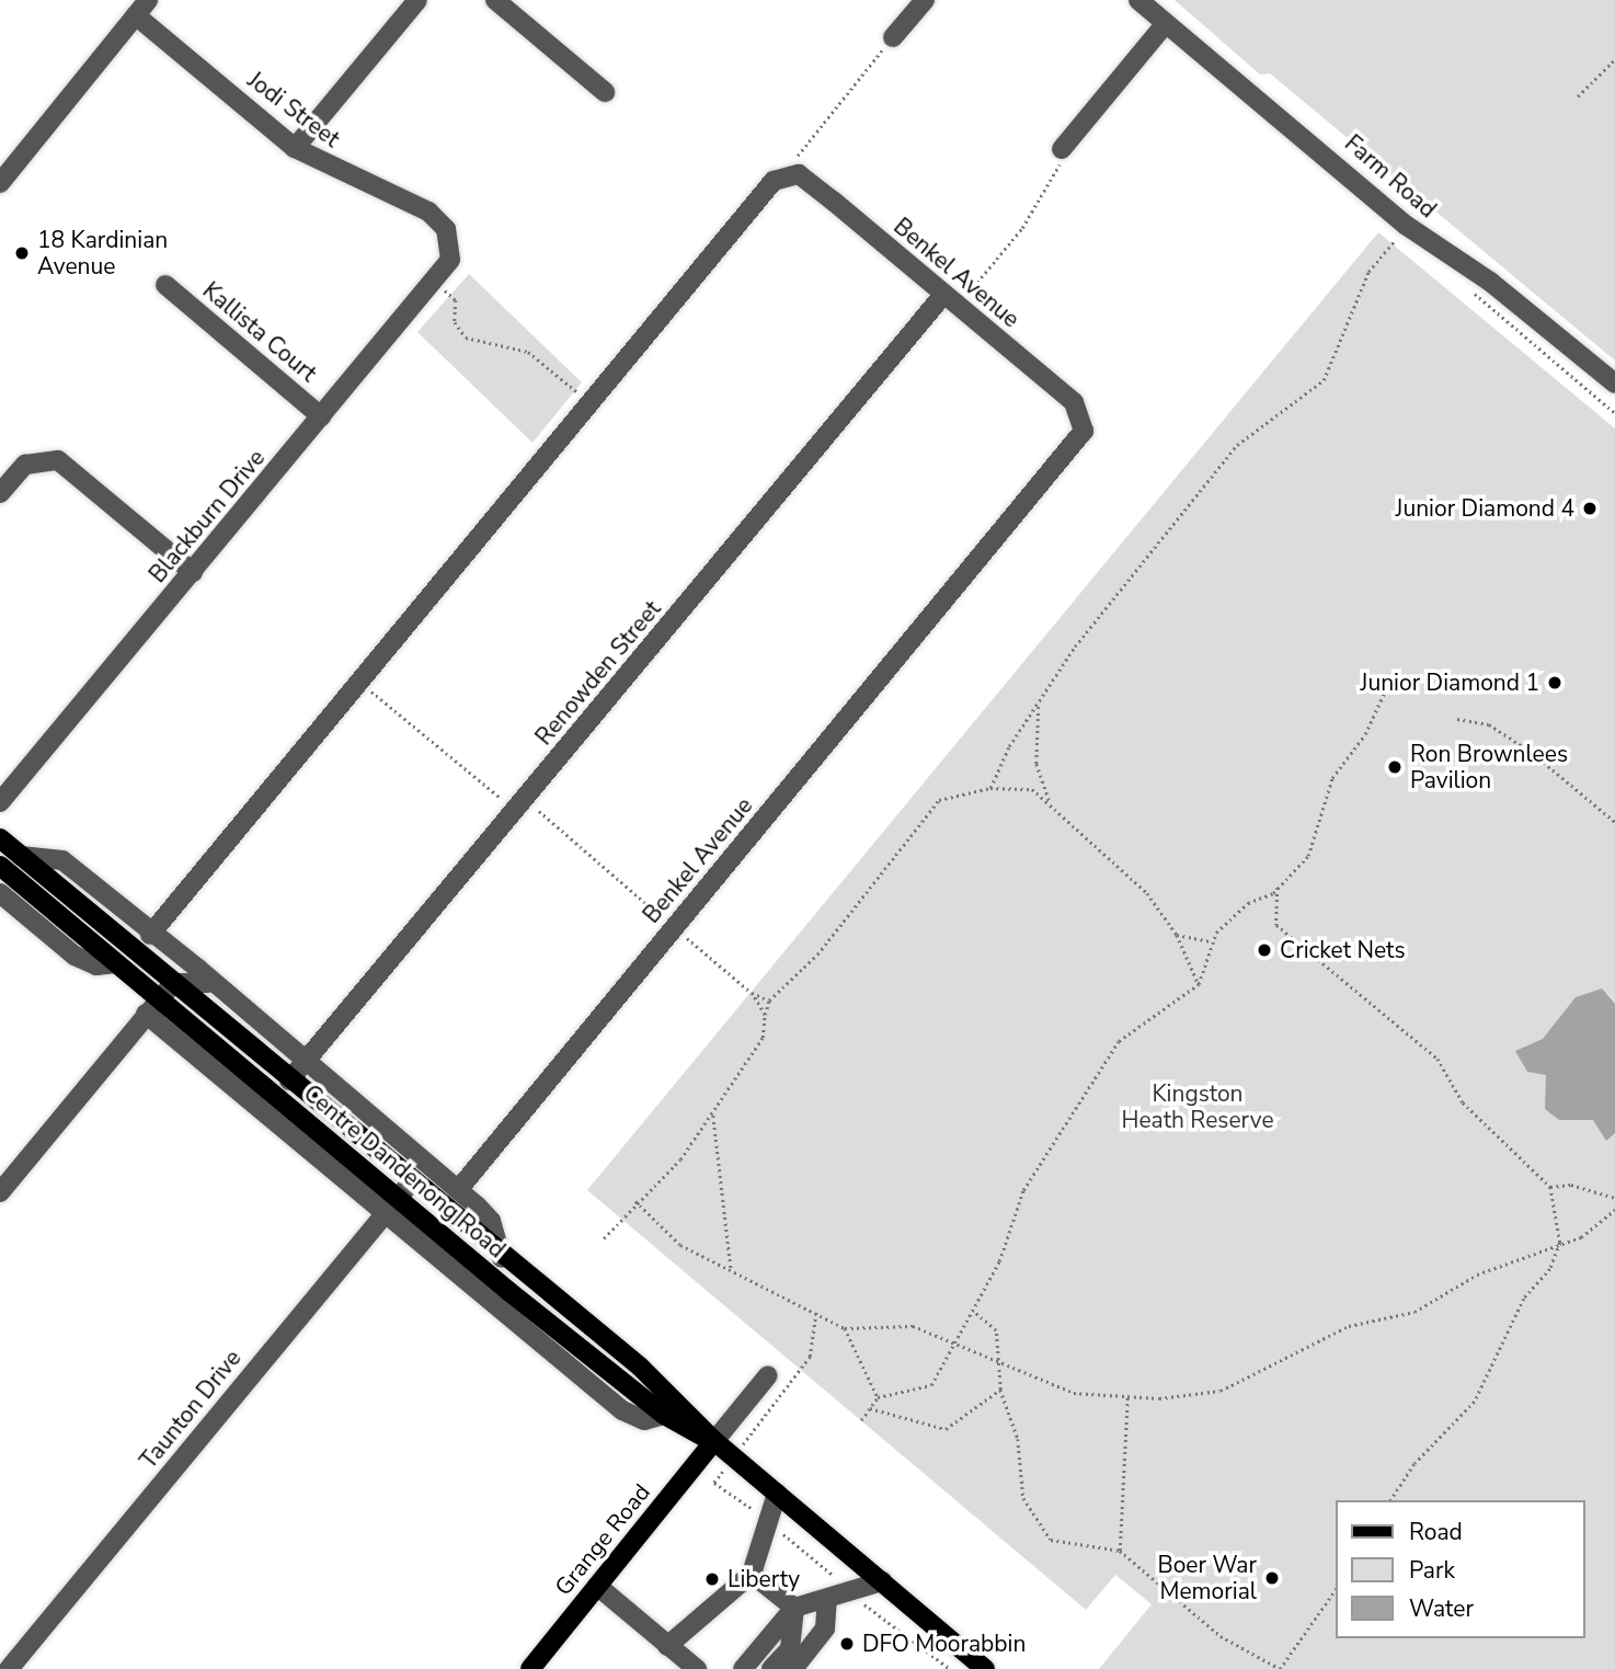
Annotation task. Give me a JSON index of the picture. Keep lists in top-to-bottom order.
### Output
{
  "streets": {
    "main road": ["Centre Dandenong Road", "Grange Road"],
    "street": [
      "Jodi Street",
      "Farm Road",
      "Benkel Avenue",
      "Kallista Court",
      "Blackburn Drive",
      "Renowden Street",
      "Taunton Drive"
    ]
  },
  "crossings": [
    ["Jodi Street", "Blackburn Drive"],
    ["Benkel Avenue", "Renowden Street"],
    ["Benkel Avenue", "Centre Dandenong Road"],
    ["Kallista Court", "Blackburn Drive"],
    ["Renowden Street", "Centre Dandenong Road"],
    ["Centre Dandenong Road", "Taunton Drive"],
    ["Centre Dandenong Road", "Grange Road"]
  ],
  "parks": ["Kingston Heath Reserve"],
  "places": [
    "18 Kardinian Avenue",
    "Junior Diamond 4",
    "Junior Diamond 1",
    "Ron Brownlees Pavilion",
    "Cricket Nets",
    "Boer War Memorial",
    "Liberty",
    "DFO Moorabbin"
  ],
  "legend": ["Road", "Park", "Water"]
}
